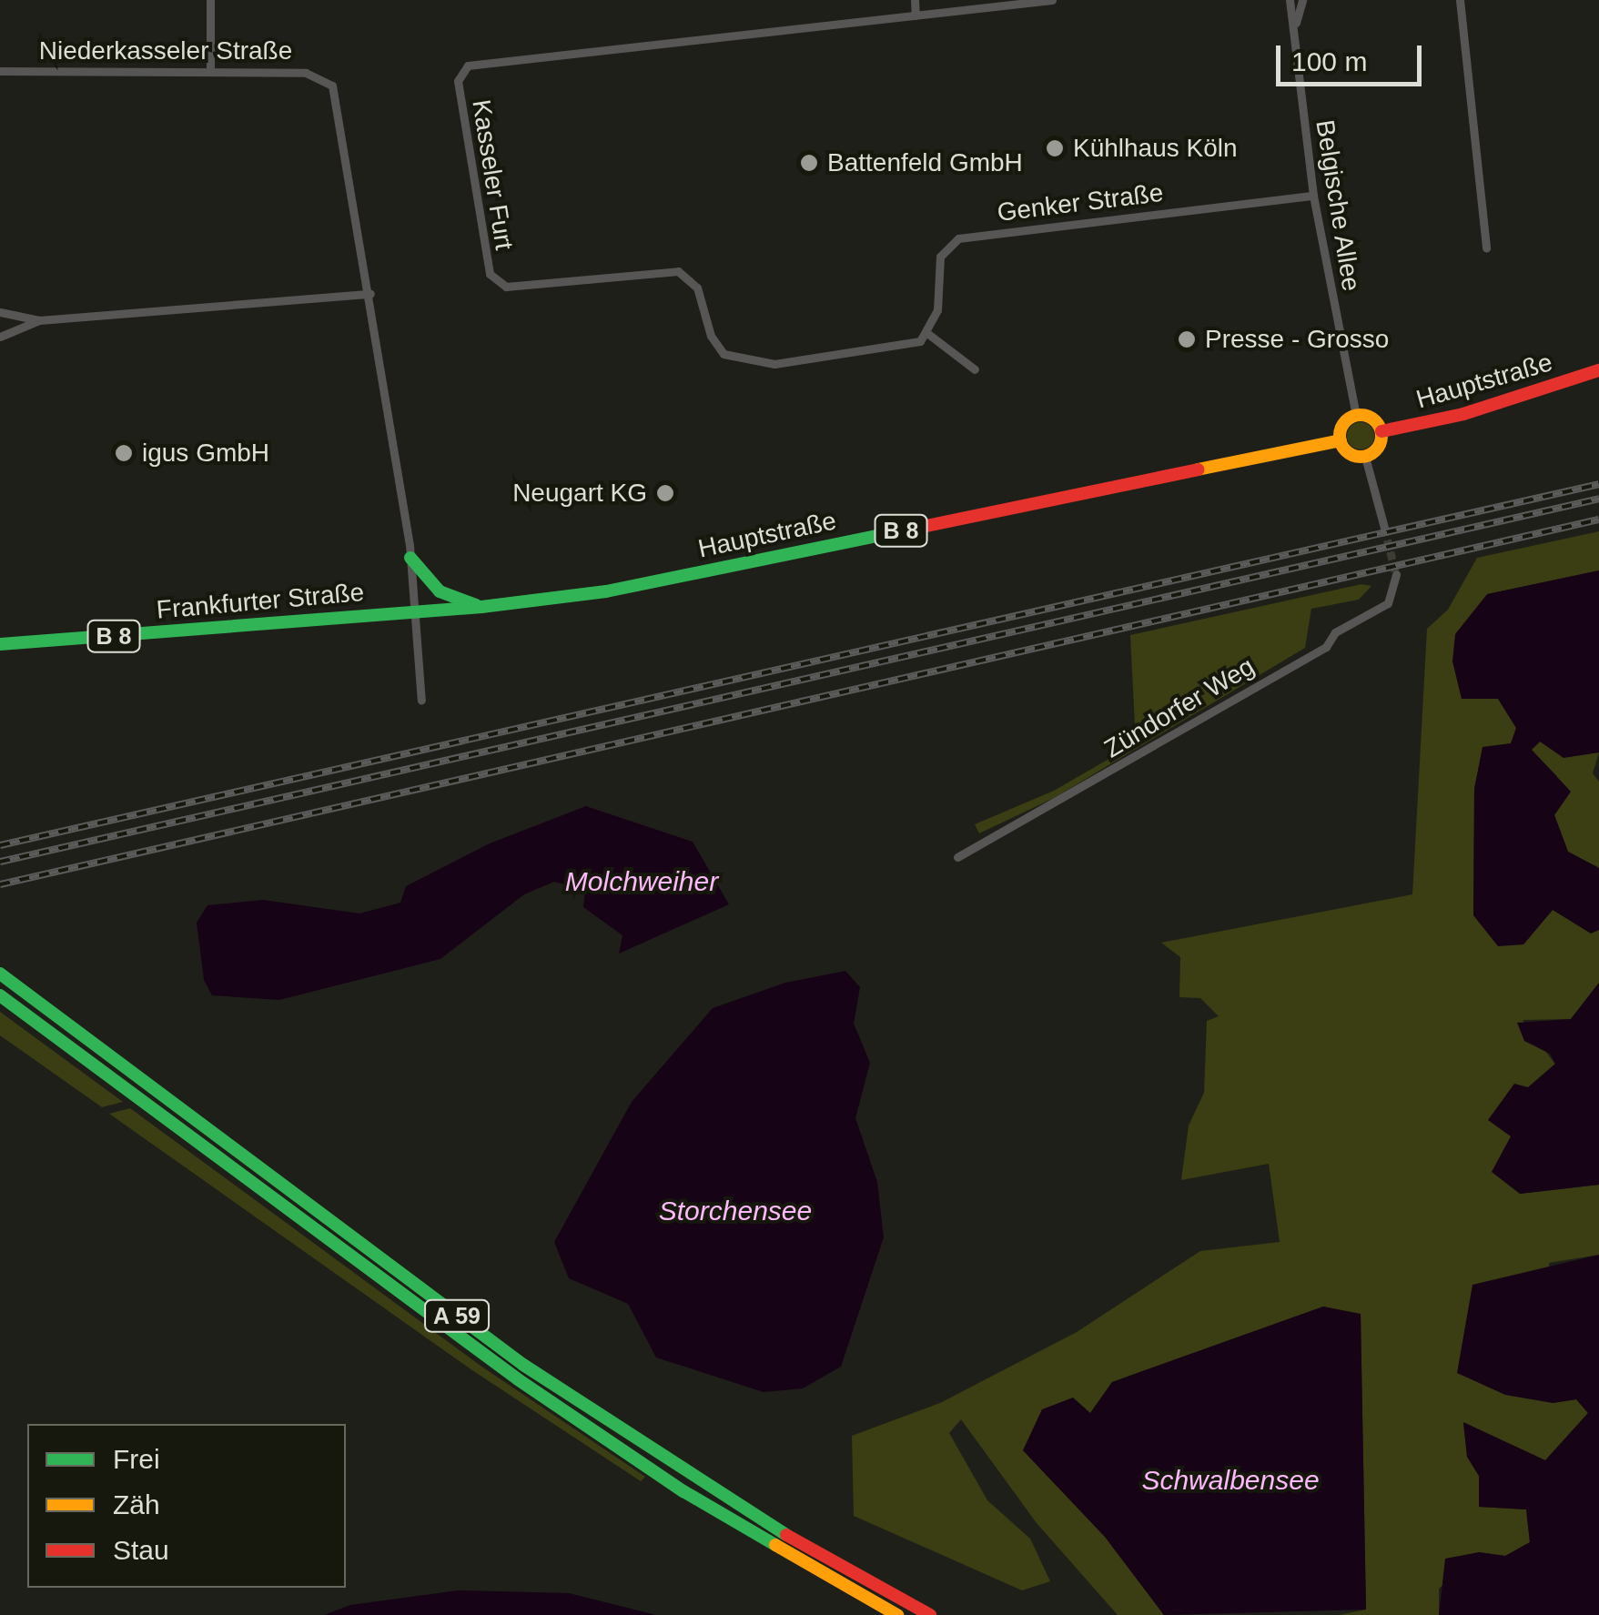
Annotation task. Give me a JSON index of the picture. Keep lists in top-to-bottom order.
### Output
{
  "streets": {
    "main road": [
      "Hauptstraße",
      "B 8",
      "Frankfurter Straße",
      "A 59"
    ],
    "street": [
      "Niederkasseler Straße",
      "Kasseler Furt",
      "Genker Straße",
      "Belgische Allee",
      "Zündorfer Weg"
    ]
  },
  "crossings": [
    ["Niederkasseler Straße", "Hauptstraße"],
    ["Niederkasseler Straße", "Frankfurter Straße"],
    ["Kasseler Furt", "Genker Straße"],
    ["Genker Straße", "Belgische Allee"],
    ["Belgische Allee", "Hauptstraße"],
    ["Hauptstraße", "Frankfurter Straße"]
  ],
  "water": ["Molchweiher", "Storchensee", "Schwalbensee"],
  "places": [
    "Kühlhaus Köln",
    "Battenfeld GmbH",
    "Presse - Grosso",
    "igus GmbH",
    "Neugart KG"
  ],
  "legend": ["Frei", "Zäh", "Stau"],
  "scale_bar": "100 m"
}
